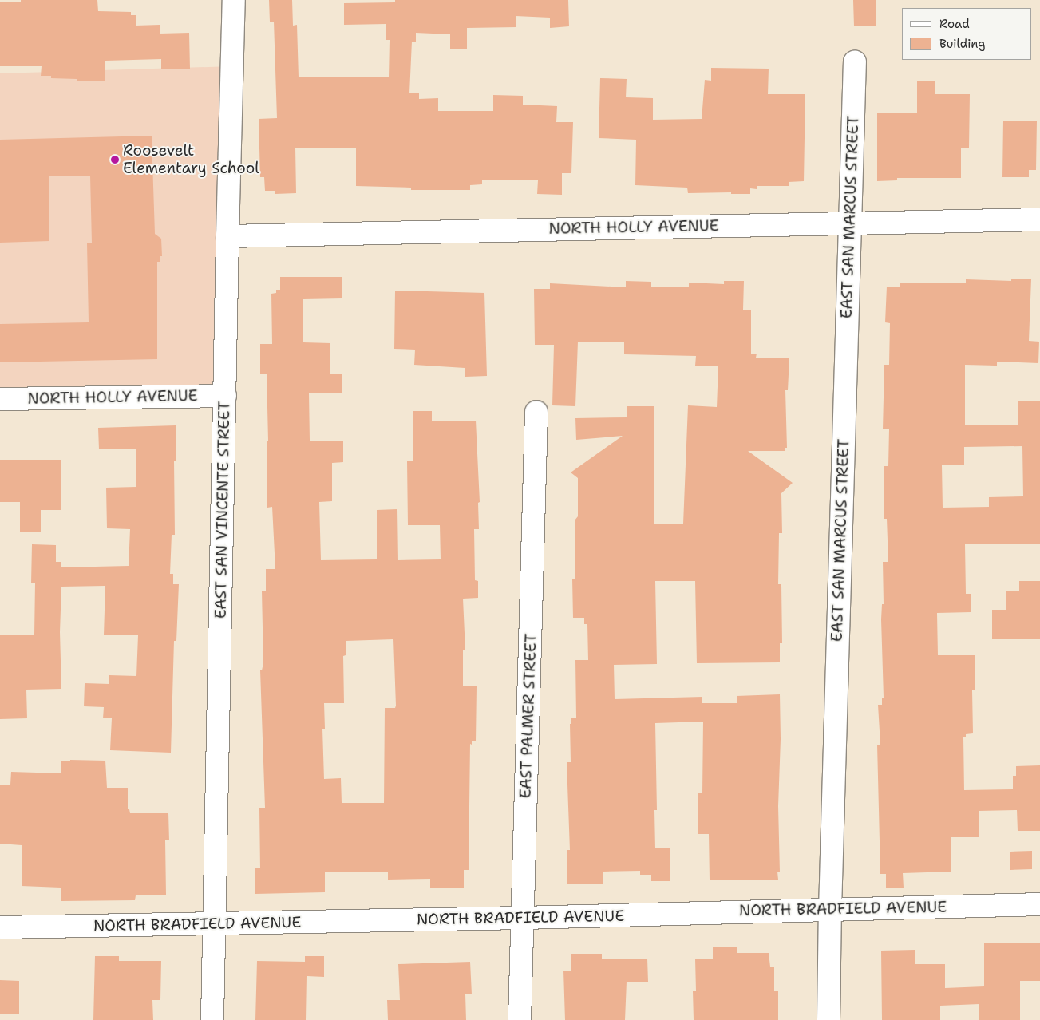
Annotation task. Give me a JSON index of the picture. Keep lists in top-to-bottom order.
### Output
{
  "streets": {
    "street": [
      "EAST SAN MARCUS STREET",
      "NORTH HOLLY AVENUE",
      "EAST SAN VINCENTE STREET",
      "EAST PALMER STREET",
      "NORTH BRADFIELD AVENUE"
    ]
  },
  "crossings": [
    ["EAST SAN MARCUS STREET", "NORTH HOLLY AVENUE"],
    ["EAST SAN MARCUS STREET", "NORTH BRADFIELD AVENUE"],
    ["NORTH HOLLY AVENUE", "EAST SAN VINCENTE STREET"],
    ["EAST SAN VINCENTE STREET", "NORTH BRADFIELD AVENUE"],
    ["EAST PALMER STREET", "NORTH BRADFIELD AVENUE"]
  ],
  "places": ["Roosevelt Elementary School"],
  "legend": ["Road", "Building"]
}
